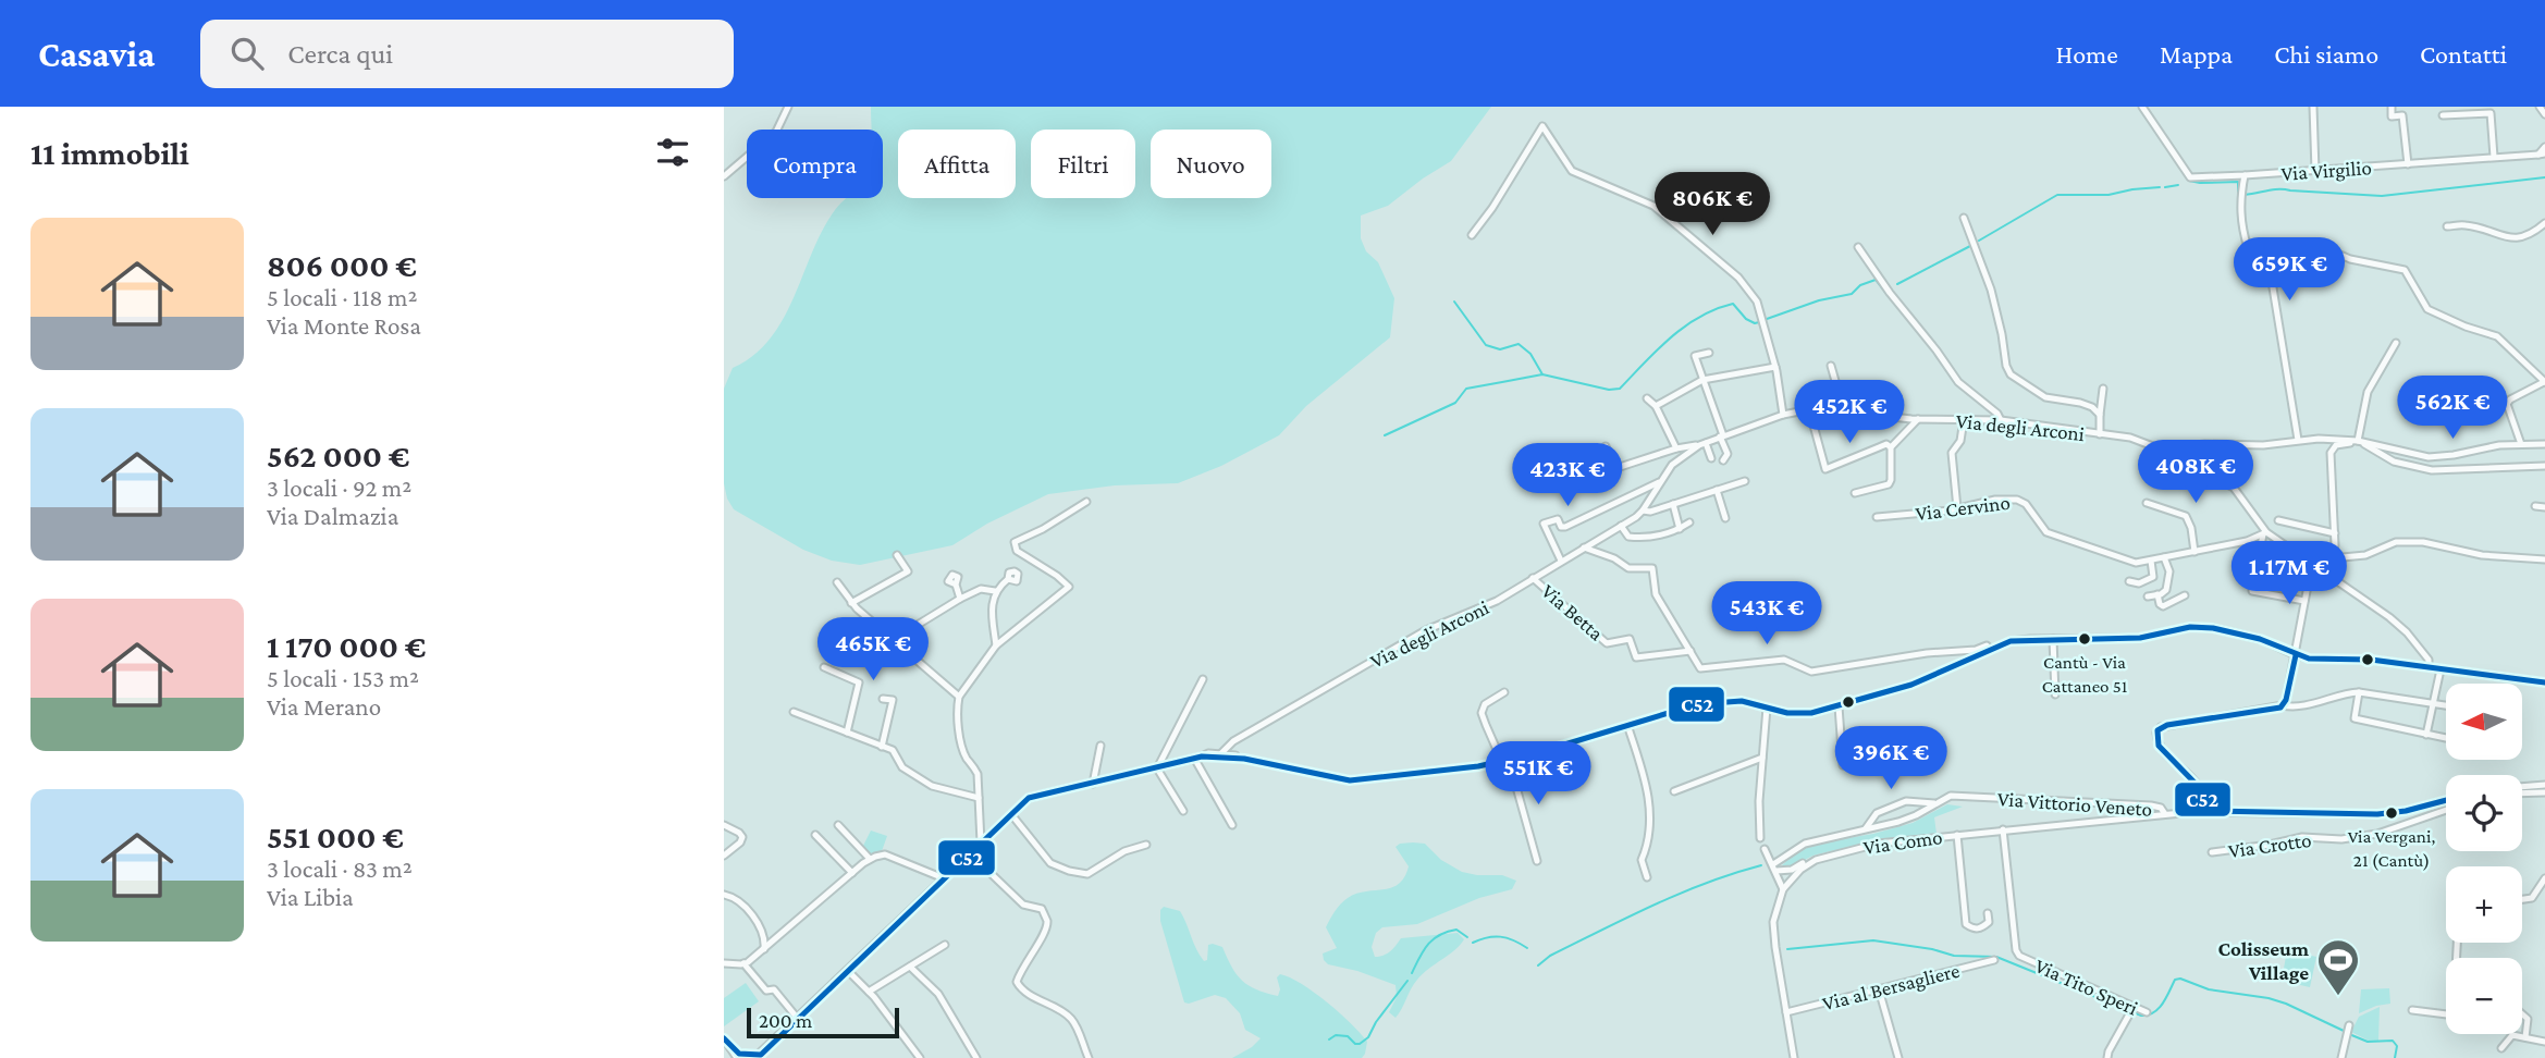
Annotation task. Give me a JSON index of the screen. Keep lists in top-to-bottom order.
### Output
{
  "streets": {
    "street": [
      "Via Virgilio",
      "Via degli Arconi",
      "Via Cervino",
      "Via Betta",
      "Via Vittorio Veneto",
      "Via Como",
      "Via Crotto",
      "Via al Bersagliere",
      "Via Tito Speri"
    ]
  },
  "crossings": [
    ["Via degli Arconi", "Via Cervino"],
    ["Via degli Arconi", "Via Betta"],
    ["Via Vittorio Veneto", "Via Como"],
    ["Via Como", "Via Tito Speri"]
  ],
  "places": {
    "other": ["Cantù - Via Cattaneo 51", "Via Vergani, 21 (Cantù)"],
    "sports": ["Colisseum Village"]
  },
  "lines": ["transit line C52"],
  "scale_bar": "200 m",
  "north": "left",
  "page": {
    "header": "Casavia",
    "search": "Cerca qui",
    "nav": [
      "Home",
      "Mappa",
      "Chi siamo",
      "Contatti"
    ],
    "heading": "11 immobili",
    "chip": [
      "Compra",
      "Affitta",
      "Filtri",
      "Nuovo"
    ],
    "price": [
      "806K €",
      "659K €",
      "562K €",
      "452K €",
      "408K €",
      "423K €",
      "1.17M €",
      "543K €",
      "465K €",
      "396K €",
      "551K €"
    ],
    "list": [
      {
        "name": "806 000 €",
        "note": "5 locali · 118 m² · Via Monte Rosa"
      },
      {
        "name": "562 000 €",
        "note": "3 locali · 92 m² · Via Dalmazia"
      },
      {
        "name": "1 170 000 €",
        "note": "5 locali · 153 m² · Via Merano"
      },
      {
        "name": "551 000 €",
        "note": "3 locali · 83 m² · Via Libia"
      }
    ],
    "map_buttons": ["+", "−"],
    "scale": "200 m"
  }
}
